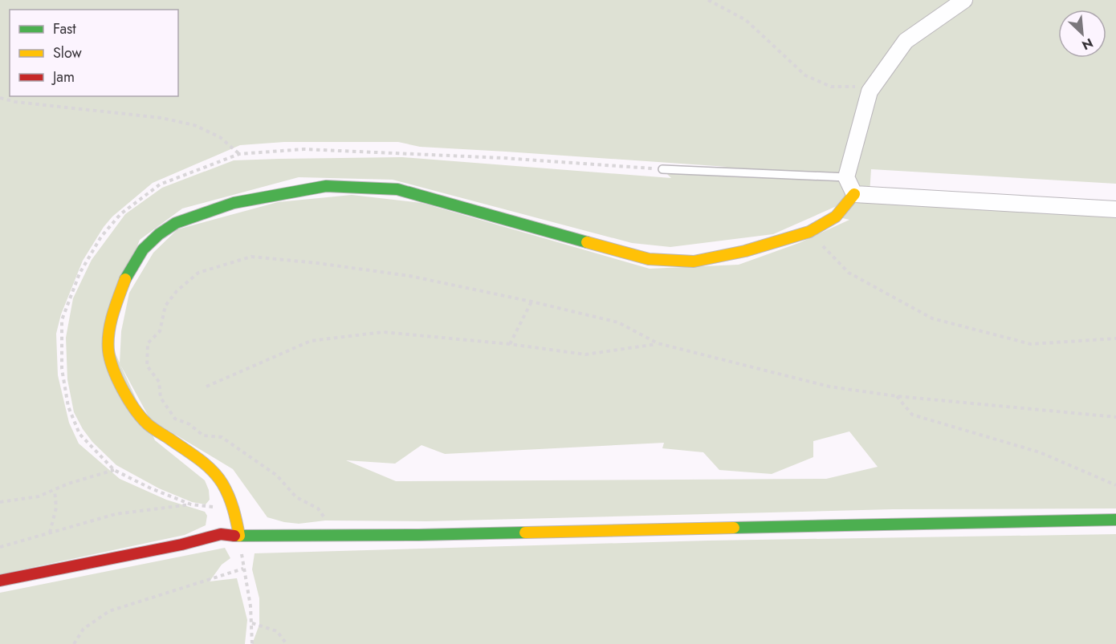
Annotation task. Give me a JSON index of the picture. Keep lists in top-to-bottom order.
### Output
{
  "legend": ["Fast", "Slow", "Jam"],
  "north": "bottom right"
}
